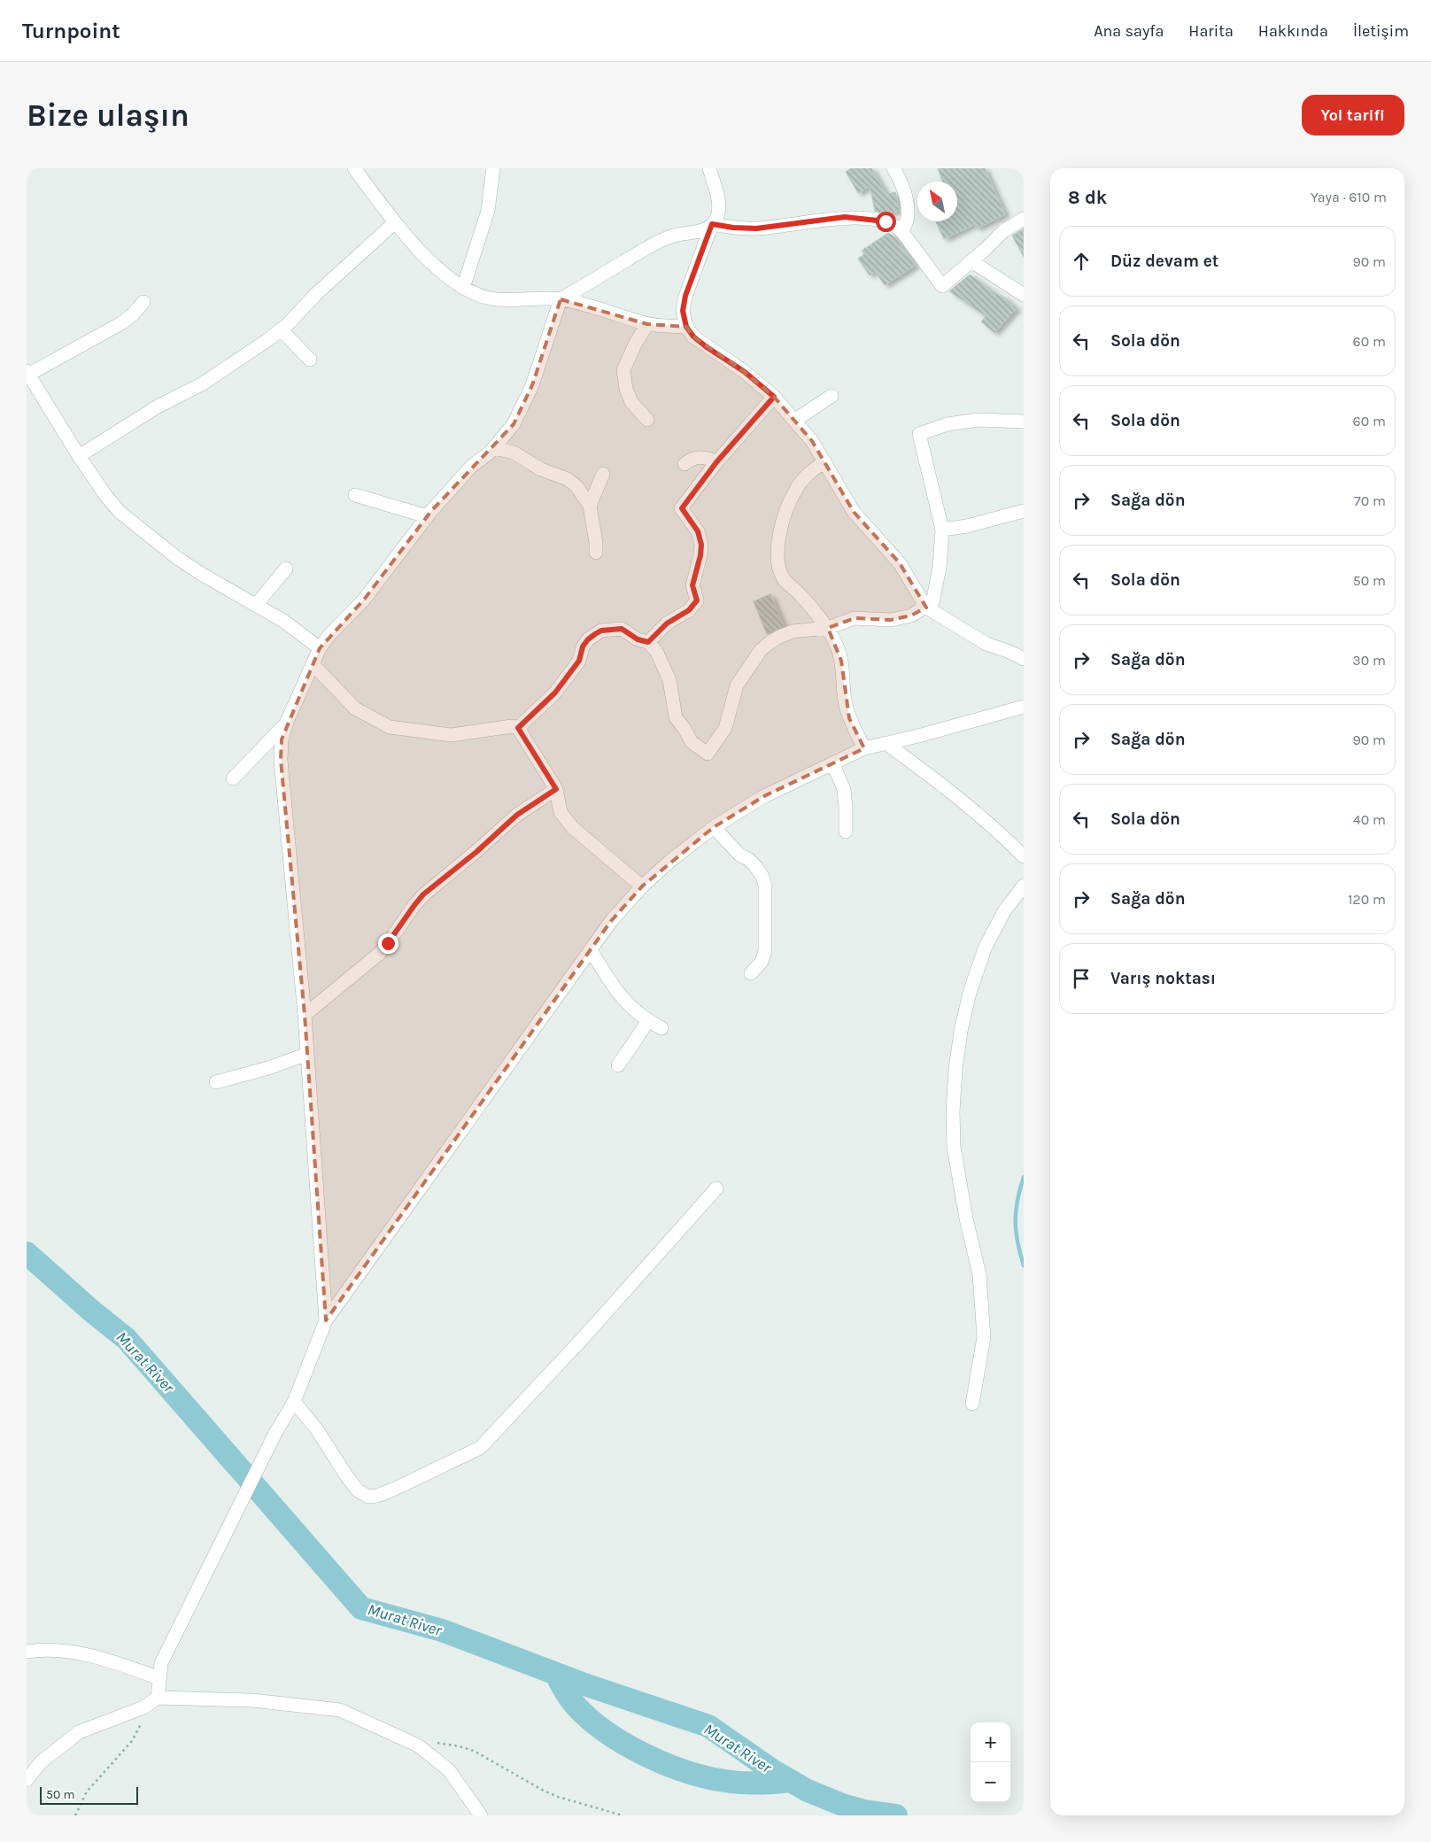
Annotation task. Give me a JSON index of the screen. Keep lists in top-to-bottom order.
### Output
{
  "water": ["Murat River"],
  "scale_bar": "50 m",
  "north": "top left",
  "page": {
    "header": "Turnpoint",
    "nav": [
      "Ana sayfa",
      "Harita",
      "Hakkında",
      "İletişim"
    ],
    "buttons": "Yol tarifi",
    "title": "Bize ulaşın",
    "heading": ["8 dk", "Yaya · 610 m"],
    "list": [
      ["Düz devam et", "90 m"],
      ["Sola dön", "60 m"],
      ["Sola dön", "60 m"],
      ["Sağa dön", "70 m"],
      ["Sola dön", "50 m"],
      ["Sağa dön", "30 m"],
      ["Sağa dön", "90 m"],
      ["Sola dön", "40 m"],
      ["Sağa dön", "120 m"],
      "Varış noktası"
    ],
    "map_buttons": ["+", "−"],
    "scale": "50 m"
  }
}
